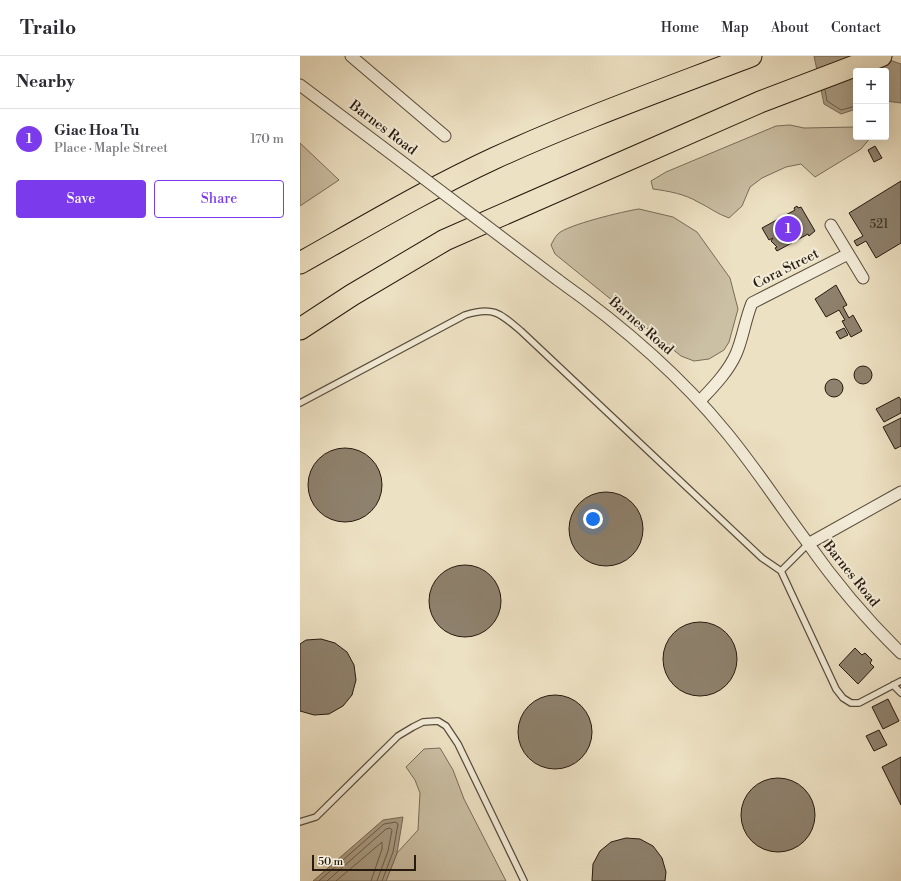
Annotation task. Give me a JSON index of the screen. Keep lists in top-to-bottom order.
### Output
{
  "streets": {
    "street": ["Barnes Road", "Cora Street"]
  },
  "crossings": [
    ["Barnes Road", "Cora Street"]
  ],
  "house_numbers": ["521"],
  "scale_bar": "50 m",
  "page": {
    "header": "Trailo",
    "nav": [
      "Home",
      "Map",
      "About",
      "Contact"
    ],
    "heading": "Nearby",
    "map_buttons": ["+", "−"],
    "list": [
      {
        "mark": "1",
        "name": "Giac Hoa Tu",
        "note": "Place · Maple Street",
        "value": "170 m"
      }
    ],
    "buttons": ["Save", "Share"],
    "pins": "1",
    "scale": "50 m"
  }
}
